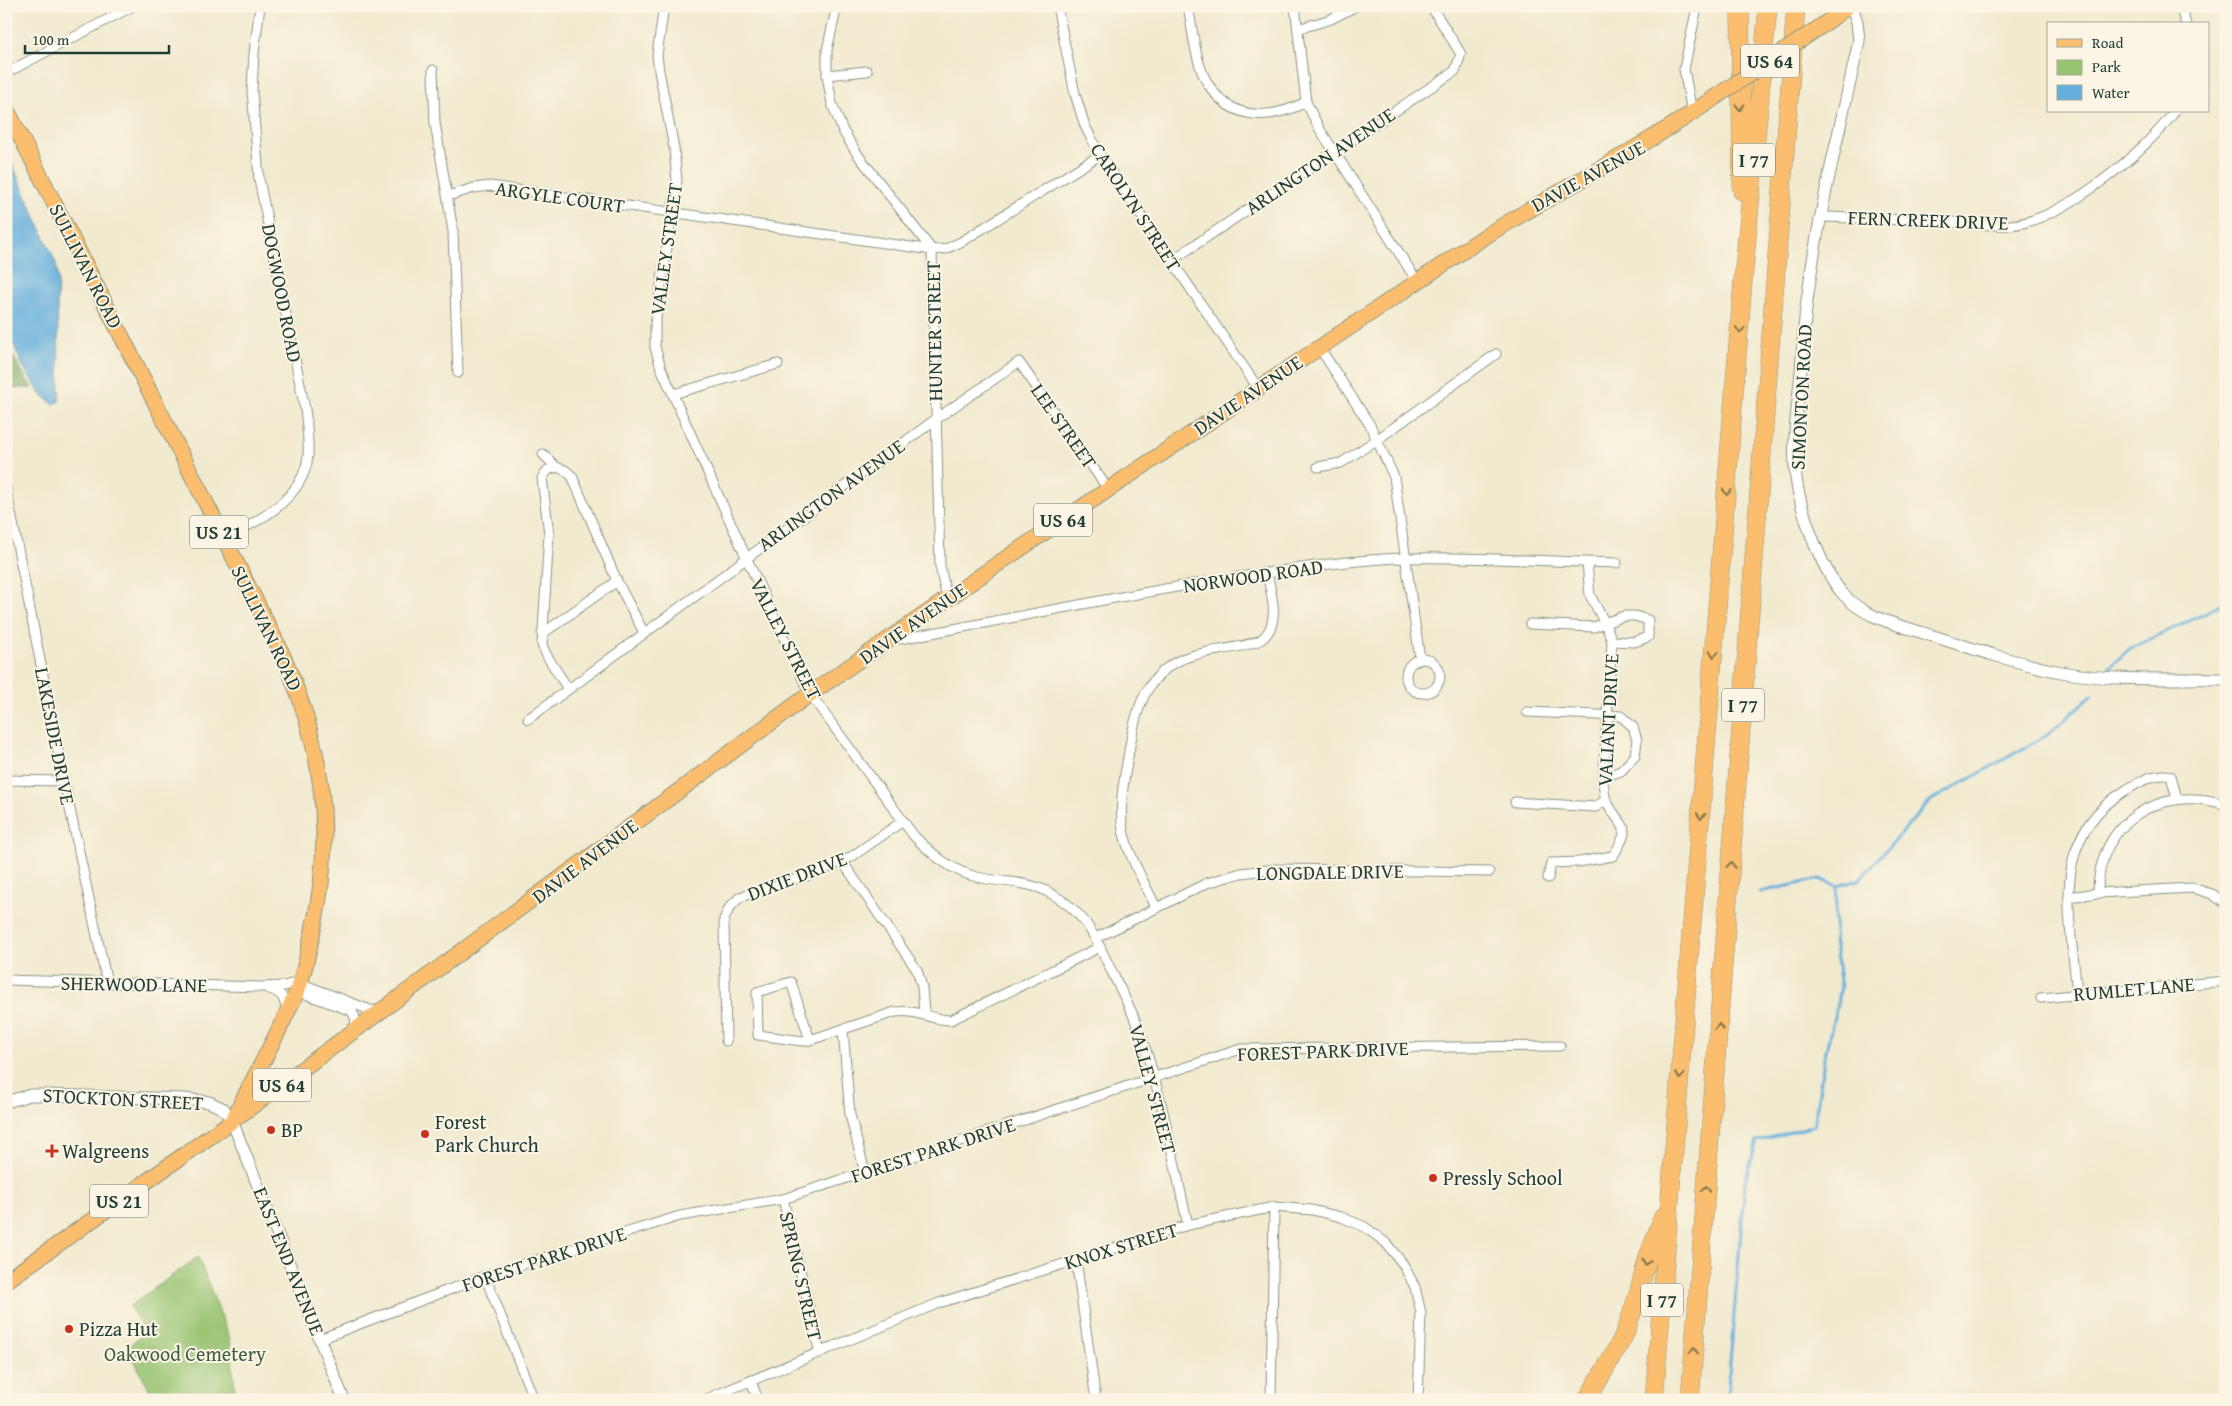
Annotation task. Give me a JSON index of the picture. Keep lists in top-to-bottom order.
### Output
{
  "streets": {
    "highway": ["I 77"],
    "main road": [
      "US 64",
      "DAVIE AVENUE",
      "SULLIVAN ROAD",
      "US 21"
    ],
    "street": [
      "ARLINGTON AVENUE",
      "ARGYLE COURT",
      "CAROLYN STREET",
      "FERN CREEK DRIVE",
      "VALLEY STREET",
      "DOGWOOD ROAD",
      "HUNTER STREET",
      "SIMONTON ROAD",
      "LEE STREET",
      "NORWOOD ROAD",
      "VALIANT DRIVE",
      "LAKESIDE DRIVE",
      "LONGDALE DRIVE",
      "DIXIE DRIVE",
      "SHERWOOD LANE",
      "RUMLET LANE",
      "FOREST PARK DRIVE",
      "STOCKTON STREET",
      "KNOX STREET",
      "EAST END AVENUE",
      "SPRING STREET"
    ]
  },
  "crossings": [
    ["ARLINGTON AVENUE", "CAROLYN STREET"],
    ["ARLINGTON AVENUE", "VALLEY STREET"],
    ["ARLINGTON AVENUE", "HUNTER STREET"],
    ["ARLINGTON AVENUE", "LEE STREET"],
    ["DAVIE AVENUE", "CAROLYN STREET"],
    ["DAVIE AVENUE", "VALLEY STREET"],
    ["DAVIE AVENUE", "SULLIVAN ROAD"],
    ["DAVIE AVENUE", "HUNTER STREET"],
    ["DAVIE AVENUE", "SIMONTON ROAD"],
    ["DAVIE AVENUE", "LEE STREET"],
    ["DAVIE AVENUE", "NORWOOD ROAD"],
    ["DAVIE AVENUE", "SHERWOOD LANE"],
    ["DAVIE AVENUE", "STOCKTON STREET"],
    ["DAVIE AVENUE", "EAST END AVENUE"],
    ["ARGYLE COURT", "VALLEY STREET"],
    ["ARGYLE COURT", "HUNTER STREET"],
    ["FERN CREEK DRIVE", "SIMONTON ROAD"],
    ["VALLEY STREET", "LONGDALE DRIVE"],
    ["VALLEY STREET", "DIXIE DRIVE"],
    ["VALLEY STREET", "FOREST PARK DRIVE"],
    ["VALLEY STREET", "KNOX STREET"],
    ["SULLIVAN ROAD", "DOGWOOD ROAD"],
    ["SULLIVAN ROAD", "SHERWOOD LANE"],
    ["SULLIVAN ROAD", "STOCKTON STREET"],
    ["SULLIVAN ROAD", "EAST END AVENUE"],
    ["NORWOOD ROAD", "VALIANT DRIVE"],
    ["LAKESIDE DRIVE", "SHERWOOD LANE"],
    ["FOREST PARK DRIVE", "EAST END AVENUE"],
    ["FOREST PARK DRIVE", "SPRING STREET"],
    ["STOCKTON STREET", "EAST END AVENUE"],
    ["KNOX STREET", "SPRING STREET"]
  ],
  "parks": ["Oakwood Cemetery"],
  "places": {
    "other": [
      "BP",
      "Forest Park Church",
      "Pressly School",
      "Pizza Hut"
    ],
    "health": ["Walgreens"]
  },
  "legend": ["Road", "Park", "Water"],
  "scale_bar": "100 m"
}
